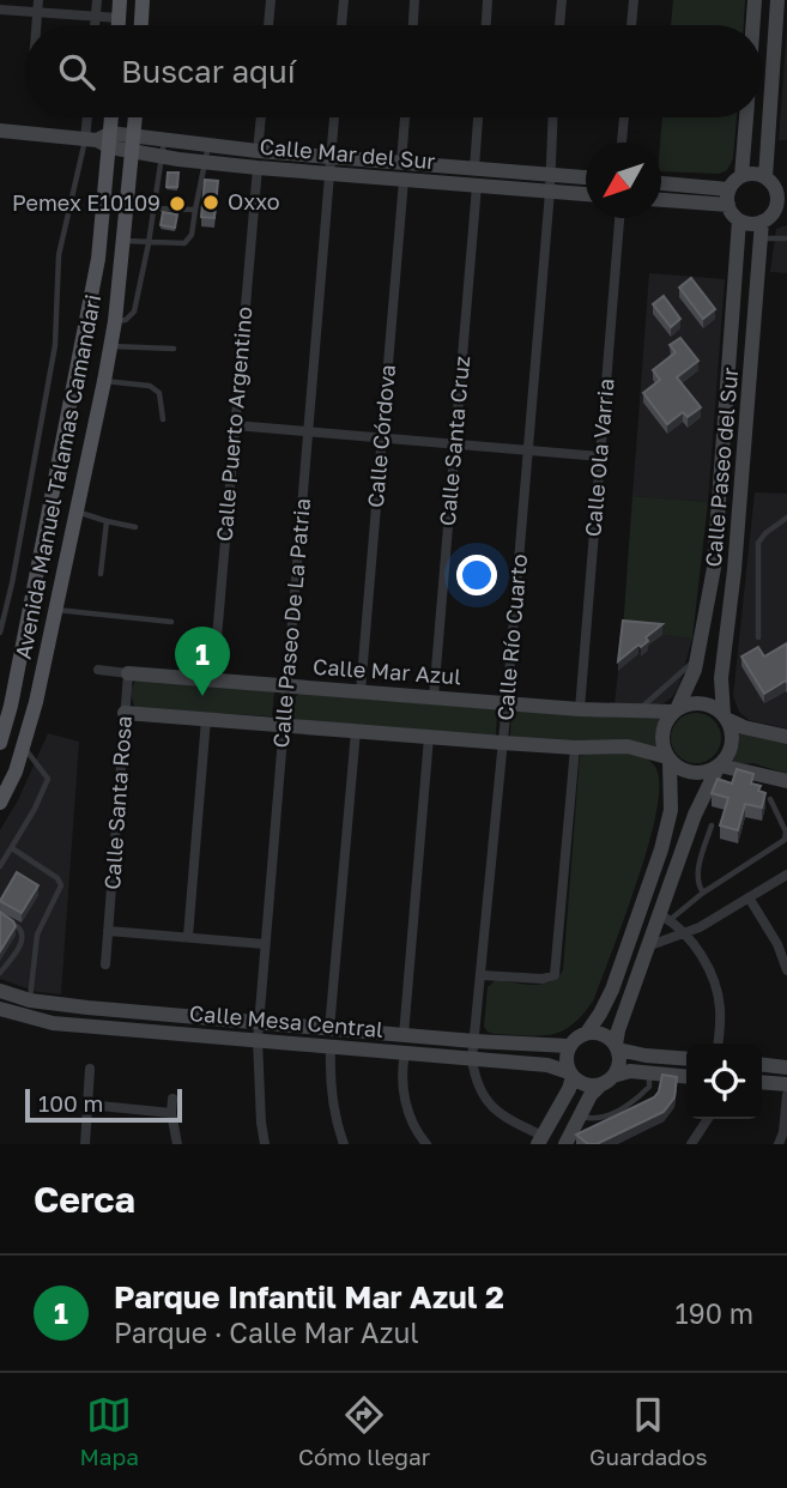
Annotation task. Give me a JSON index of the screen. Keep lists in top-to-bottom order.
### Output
{
  "streets": {
    "main road": [
      "Calle Mar del Sur",
      "Calle Paseo del Sur",
      "Avenida Manuel Talamas Camandari",
      "Calle Mar Azul",
      "Calle Mesa Central"
    ],
    "street": [
      "Calle Puerto Argentino",
      "Calle Córdova",
      "Calle Santa Cruz",
      "Calle Ola Varria",
      "Calle Paseo De La Patria",
      "Calle Río Cuarto",
      "Calle Santa Rosa"
    ]
  },
  "crossings": [
    ["Calle Mar del Sur", "Calle Puerto Argentino"],
    ["Calle Mar del Sur", "Calle Córdova"],
    ["Calle Mar del Sur", "Calle Santa Cruz"],
    ["Calle Mar del Sur", "Avenida Manuel Talamas Camandari"],
    ["Calle Mar del Sur", "Calle Paseo De La Patria"],
    ["Calle Mar del Sur", "Calle Río Cuarto"],
    ["Calle Puerto Argentino", "Calle Mar Azul"],
    ["Calle Córdova", "Calle Mar Azul"],
    ["Calle Santa Cruz", "Calle Mar Azul"],
    ["Calle Ola Varria", "Calle Mar Azul"],
    ["Calle Paseo del Sur", "Calle Mar Azul"],
    ["Calle Paseo De La Patria", "Calle Mar Azul"],
    ["Calle Paseo De La Patria", "Calle Mesa Central"],
    ["Calle Río Cuarto", "Calle Mar Azul"],
    ["Calle Río Cuarto", "Calle Mesa Central"],
    ["Calle Mar Azul", "Calle Santa Rosa"]
  ],
  "places": ["Oxxo", "Pemex E10109"],
  "scale_bar": "100 m",
  "north": "bottom left",
  "page": {
    "search": "Buscar aquí",
    "pins": "1",
    "scale": "100 m",
    "heading": "Cerca",
    "list": [
      {
        "mark": "1",
        "name": "Parque Infantil Mar Azul 2",
        "note": "Parque · Calle Mar Azul",
        "value": "190 m"
      }
    ],
    "nav": ["Mapa", "Cómo llegar", "Guardados"]
  }
}
